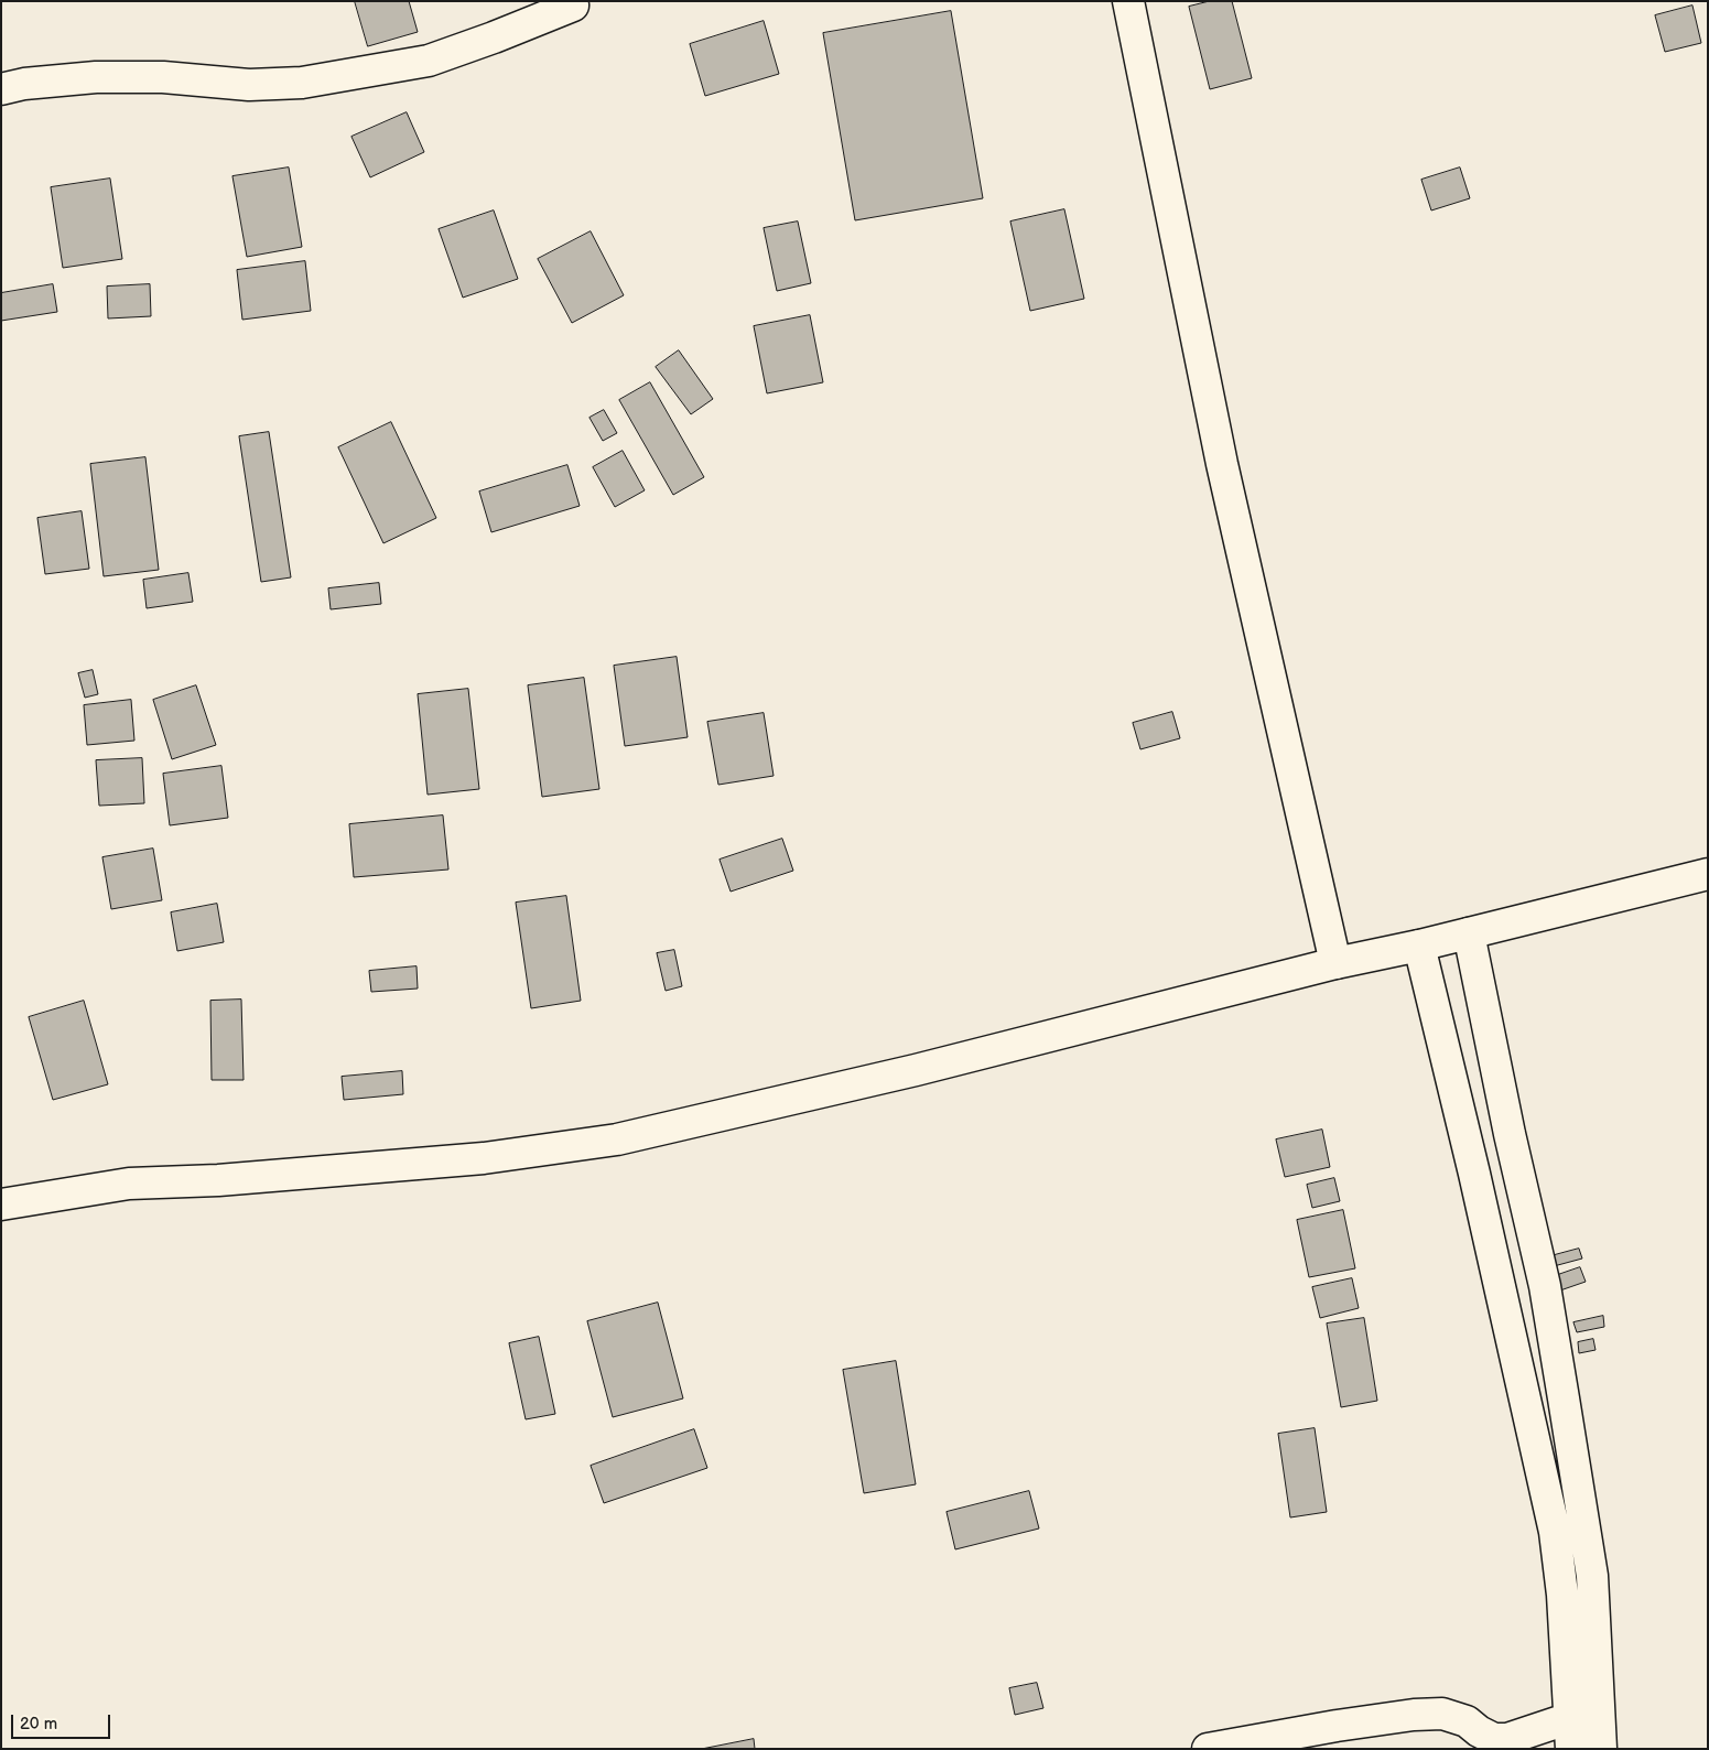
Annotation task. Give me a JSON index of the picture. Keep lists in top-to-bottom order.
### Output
{
  "scale_bar": "20 m"
}
